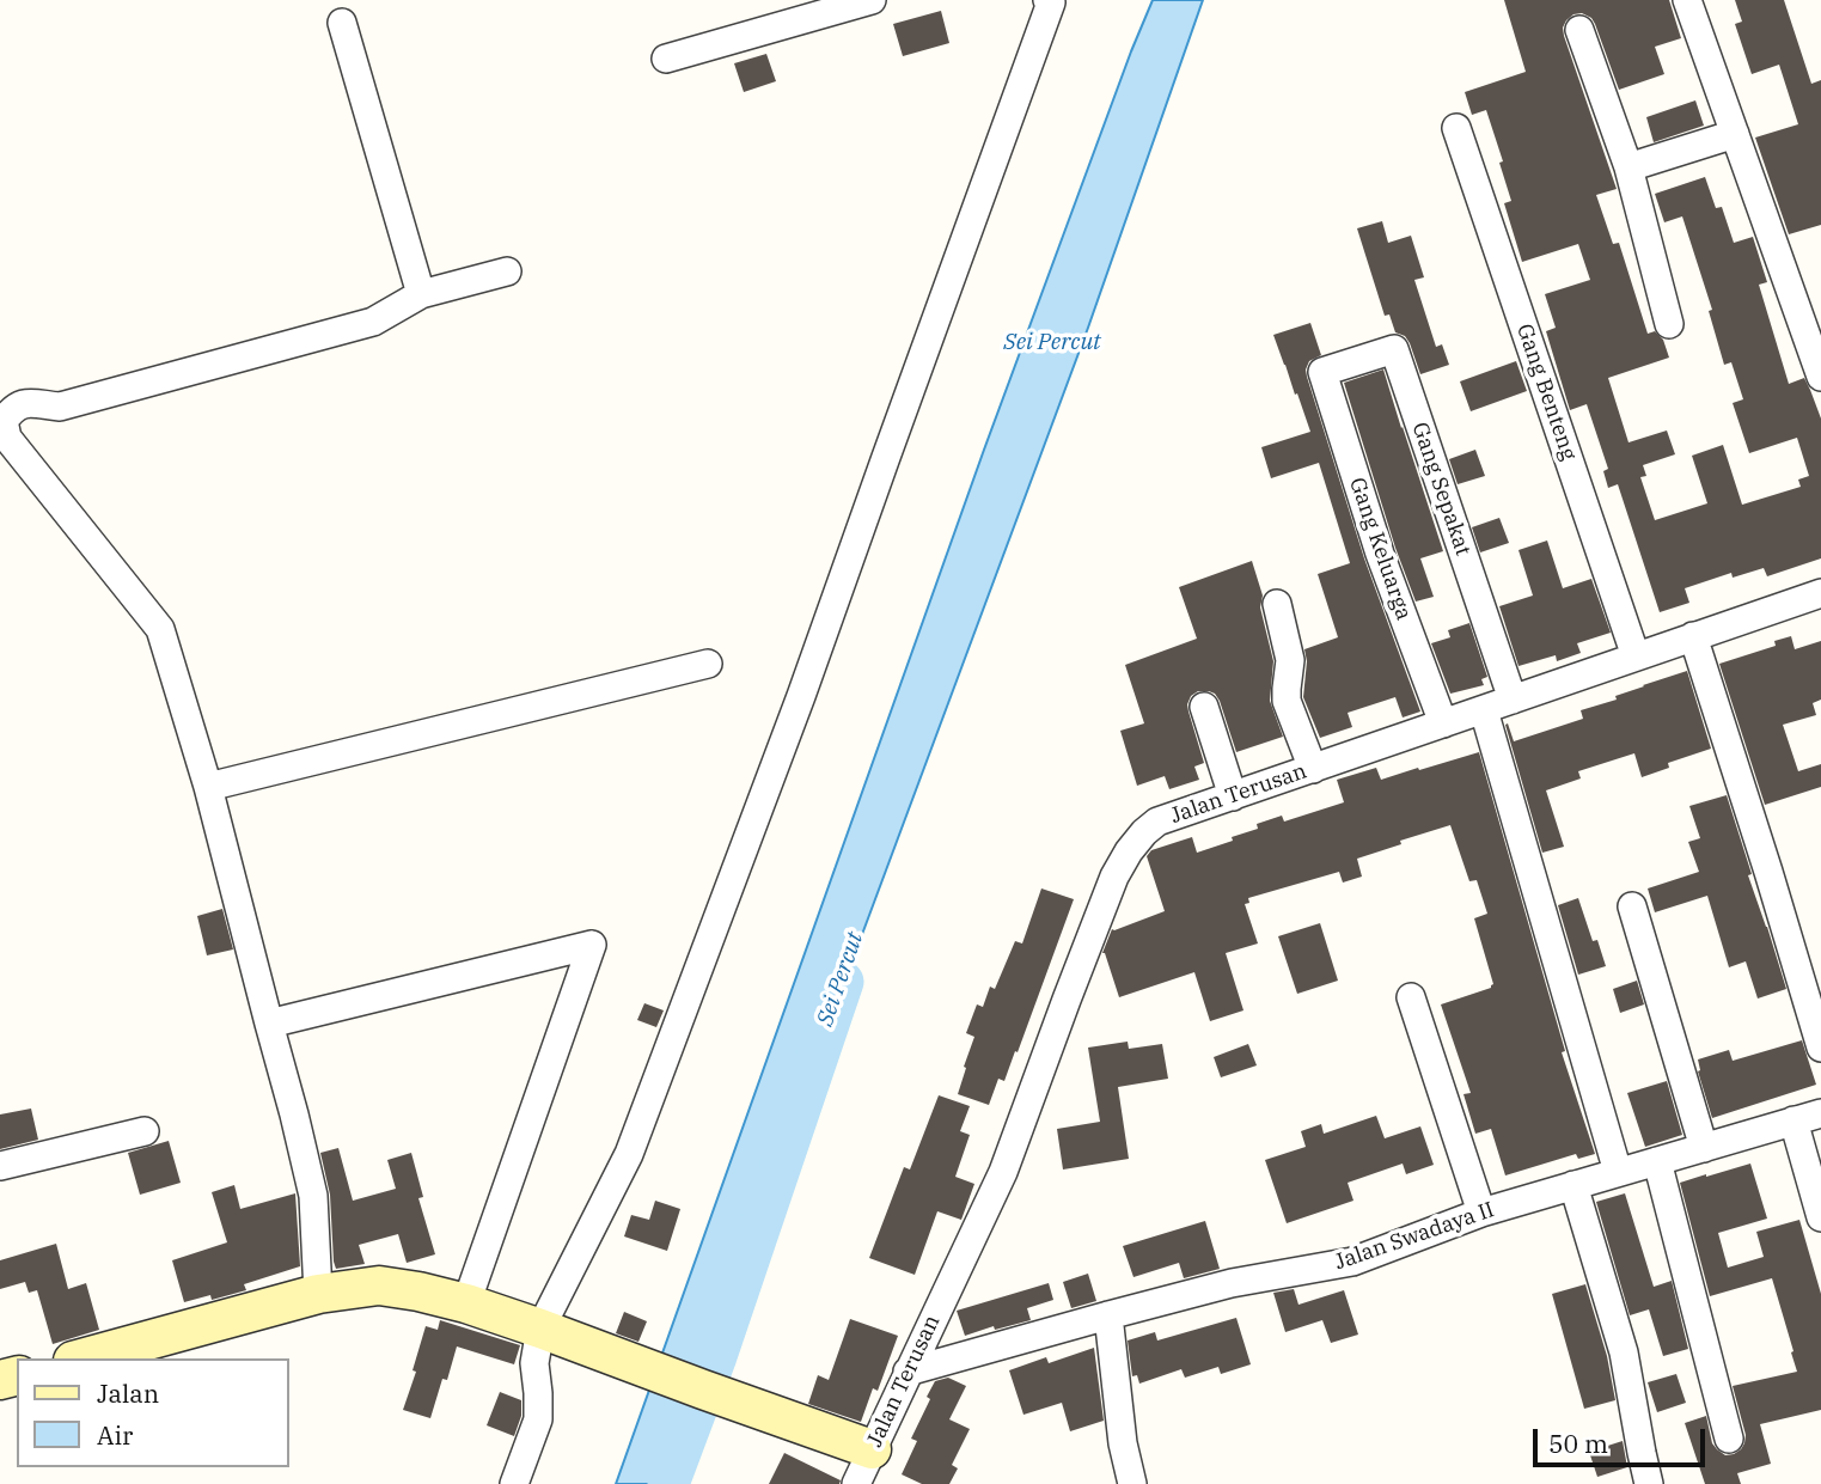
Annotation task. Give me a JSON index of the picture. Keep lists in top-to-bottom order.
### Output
{
  "streets": {
    "street": [
      "Gang Benteng",
      "Gang Sepakat",
      "Gang Keluarga",
      "Jalan Terusan",
      "Jalan Swadaya II"
    ]
  },
  "crossings": [
    ["Gang Benteng", "Jalan Terusan"],
    ["Gang Sepakat", "Gang Keluarga"],
    ["Gang Sepakat", "Jalan Terusan"],
    ["Gang Keluarga", "Jalan Terusan"],
    ["Jalan Terusan", "Jalan Swadaya II"]
  ],
  "water": ["Sei Percut"],
  "legend": ["Jalan", "Air"],
  "scale_bar": "50 m"
}
